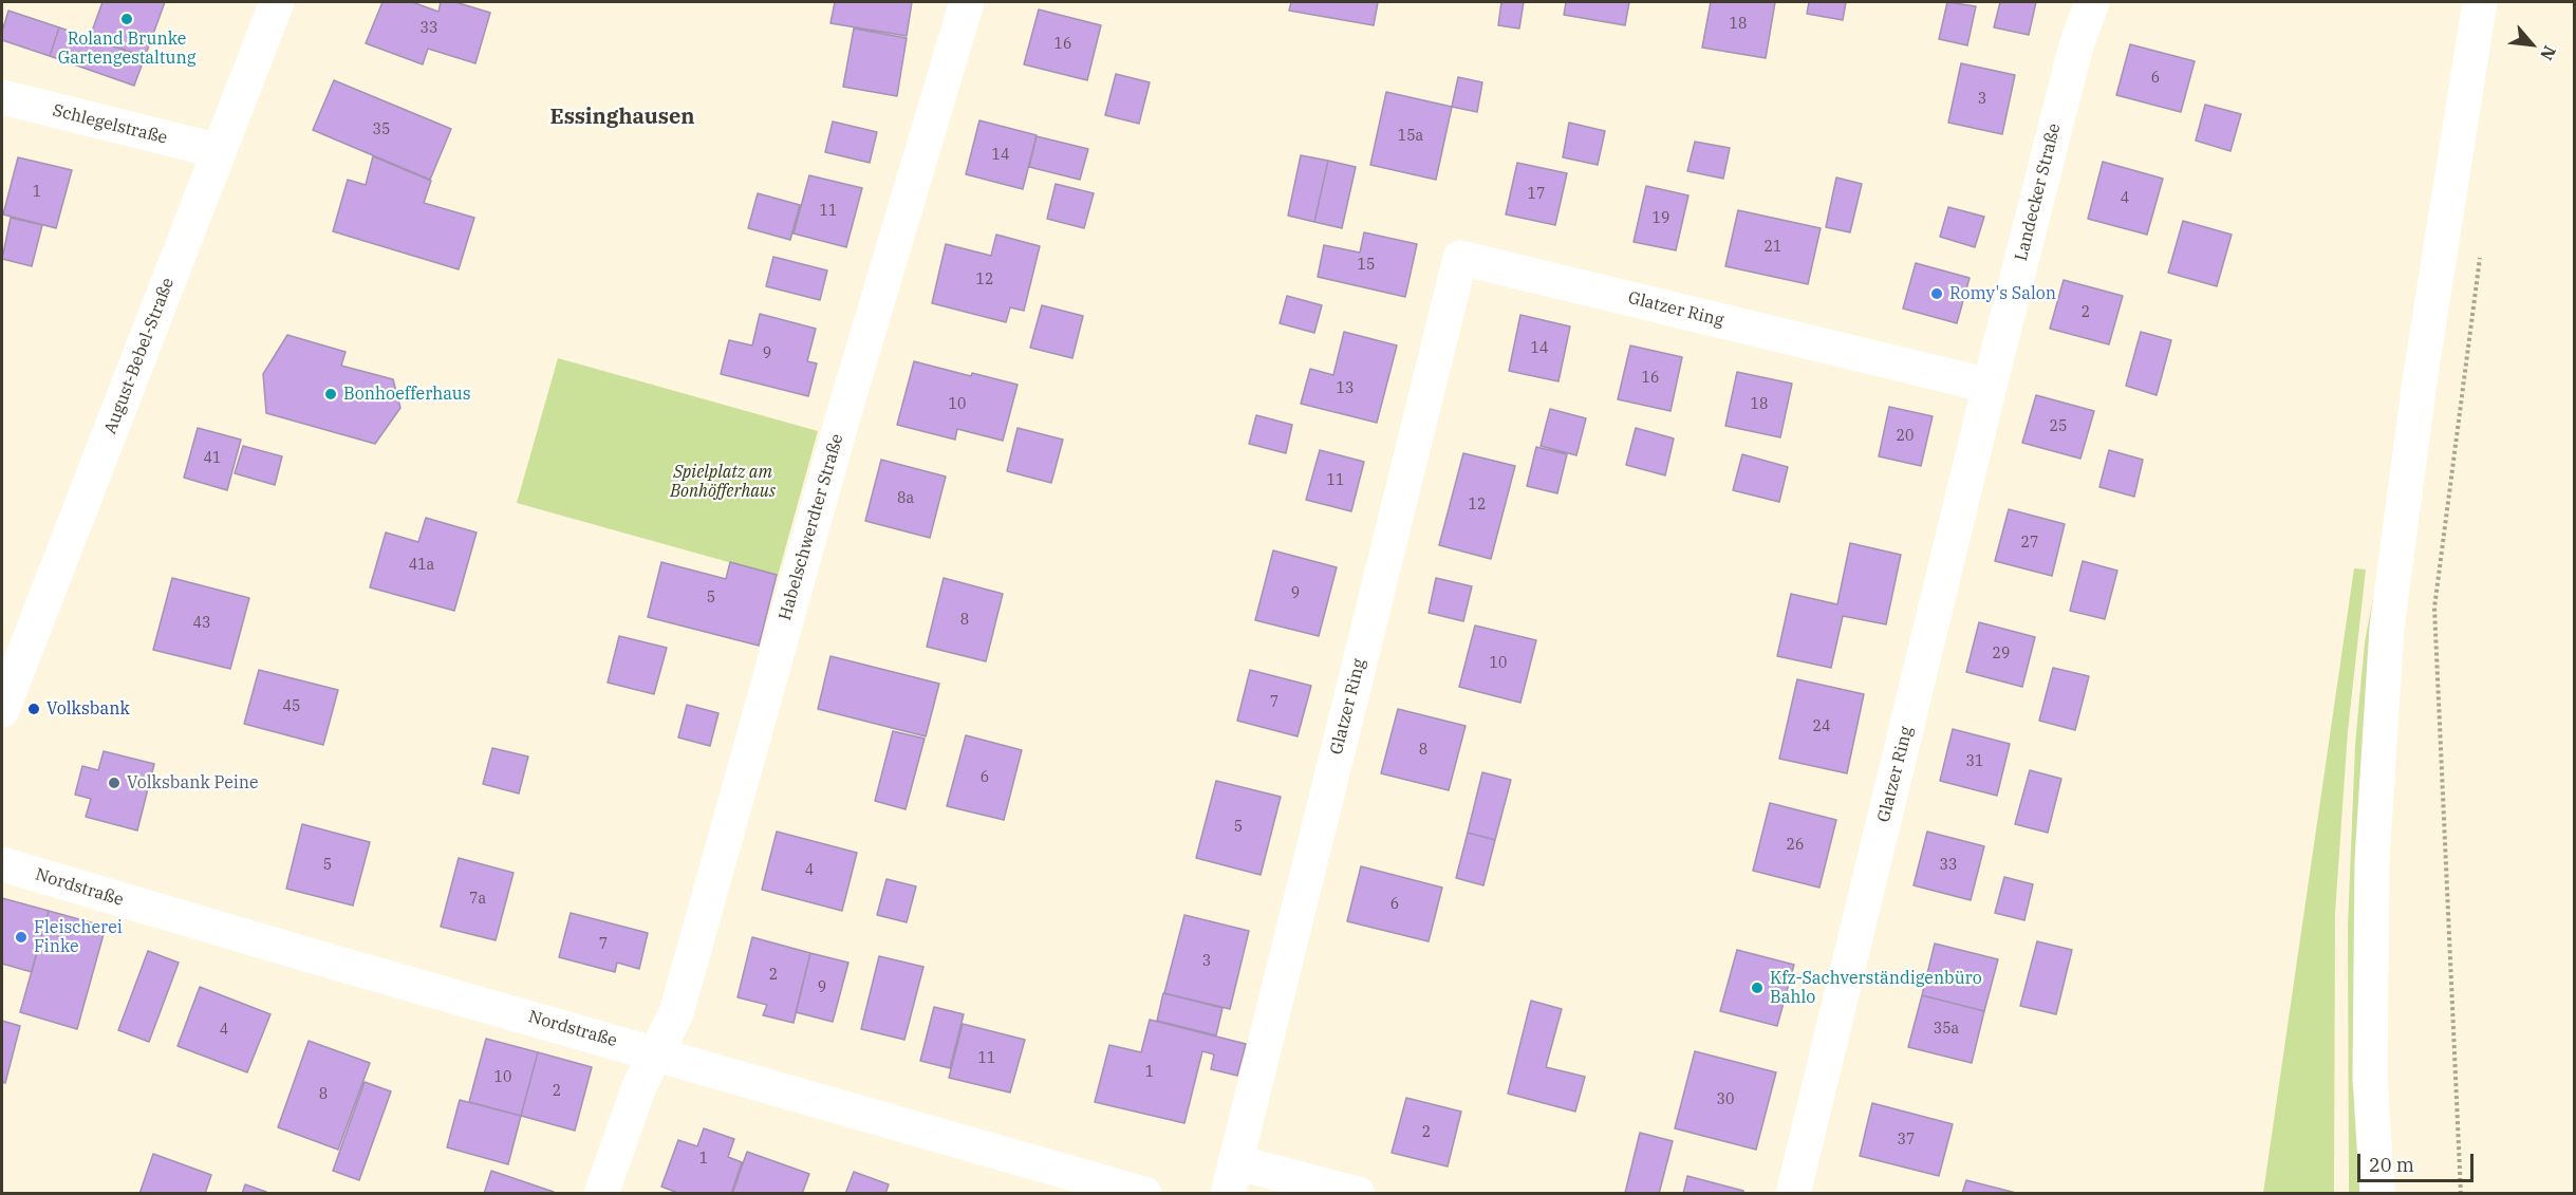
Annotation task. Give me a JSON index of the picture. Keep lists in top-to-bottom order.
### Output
{
  "streets": {
    "street": [
      "Schlegelstraße",
      "Landecker Straße",
      "Glatzer Ring",
      "August-Bebel-Straße",
      "Habelschwerdter Straße",
      "Nordstraße"
    ]
  },
  "crossings": [
    ["Schlegelstraße", "August-Bebel-Straße"],
    ["Landecker Straße", "Glatzer Ring"],
    ["Habelschwerdter Straße", "Nordstraße"]
  ],
  "districts": ["Essinghausen"],
  "parks": ["Spielplatz am Bonhöfferhaus"],
  "places": [
    "Roland Brunke Gartengestaltung",
    "Romy's Salon",
    "Bonhoefferhaus",
    "Volksbank",
    "Volksbank Peine",
    "Fleischerei Finke",
    "Kfz-Sachverständigenbüro Bahlo"
  ],
  "house_numbers": [
    "18",
    "33",
    "16",
    "6",
    "3",
    "35",
    "15a",
    "14",
    "1",
    "17",
    "4",
    "11",
    "19",
    "21",
    "15",
    "12",
    "2",
    "14",
    "9",
    "16",
    "13",
    "10",
    "18",
    "25",
    "20",
    "41",
    "11",
    "8a",
    "12",
    "27",
    "41a",
    "9",
    "5",
    "8",
    "43",
    "29",
    "10",
    "7",
    "45",
    "24",
    "8",
    "31",
    "6",
    "5",
    "26",
    "5",
    "33",
    "4",
    "7a",
    "6",
    "7",
    "3",
    "2",
    "9",
    "35a",
    "4",
    "11",
    "1",
    "10",
    "2",
    "8",
    "30",
    "2",
    "37",
    "1"
  ],
  "scale_bar": "20 m",
  "north": "bottom right"
}
